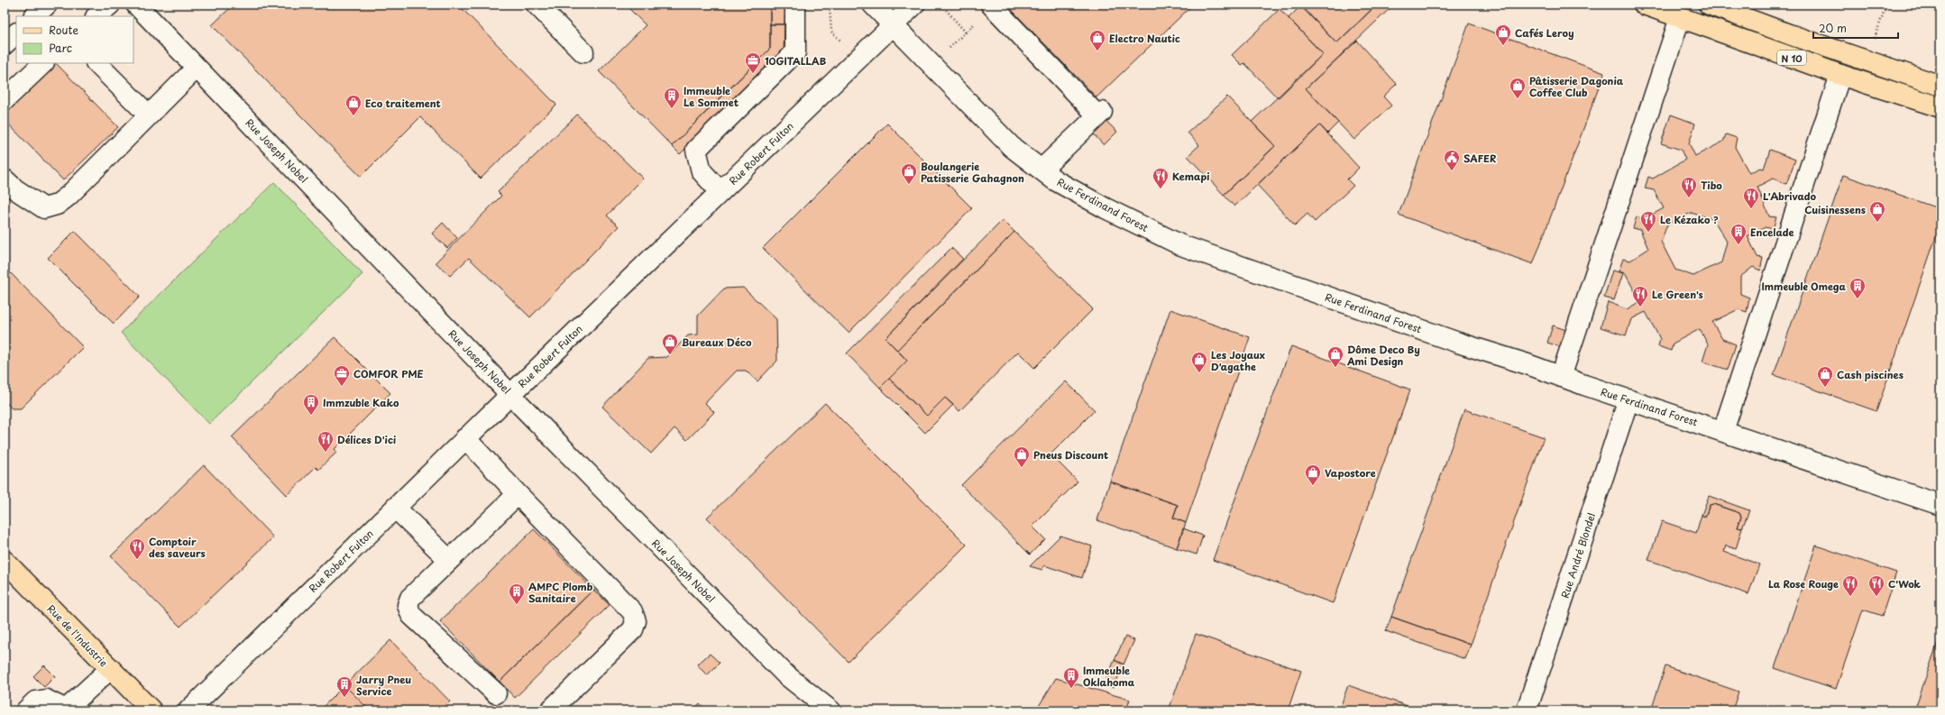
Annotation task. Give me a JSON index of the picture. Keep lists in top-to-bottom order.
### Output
{
  "streets": {
    "main road": ["N 10", "Rue de l'Industrie"],
    "street": [
      "Rue Joseph Nobel",
      "Rue Robert Fulton",
      "Rue Ferdinand Forest",
      "Rue André Blondel"
    ]
  },
  "crossings": [
    ["Rue Joseph Nobel", "Rue Robert Fulton"],
    ["Rue Robert Fulton", "Rue Ferdinand Forest"],
    ["Rue Ferdinand Forest", "Rue André Blondel"]
  ],
  "places": {
    "shop": [
      "Cafés Leroy",
      "Electro Nautic",
      "Pâtisserie Dagonia Coffee Club",
      "Eco traitement",
      "Boulangerie Patisserie Gahagnon",
      "Cuisinessens",
      "Bureaux Déco",
      "Dôme Deco By Ami Design",
      "Les Joyaux D'agathe",
      "Cash piscines",
      "Pneus Discount",
      "Vapostore"
    ],
    "office": ["10GITALLAB", "COMFOR PME"],
    "building": [
      "Immeuble Le Sommet",
      "Encelade",
      "Immeuble Omega",
      "Immzuble Kako",
      "AMPC Plomb Sanitaire",
      "Immeuble Oklahoma",
      "Jarry Pneu Service"
    ],
    "public building": ["SAFER"],
    "restaurant": [
      "Kemapi",
      "Tibo",
      "L'Abrivado",
      "Le Kézako ?",
      "Le Green's",
      "Délices D'ici",
      "Comptoir des saveurs",
      "La Rose Rouge",
      "C'Wok"
    ]
  },
  "legend": ["Route", "Parc"],
  "scale_bar": "20 m"
}
